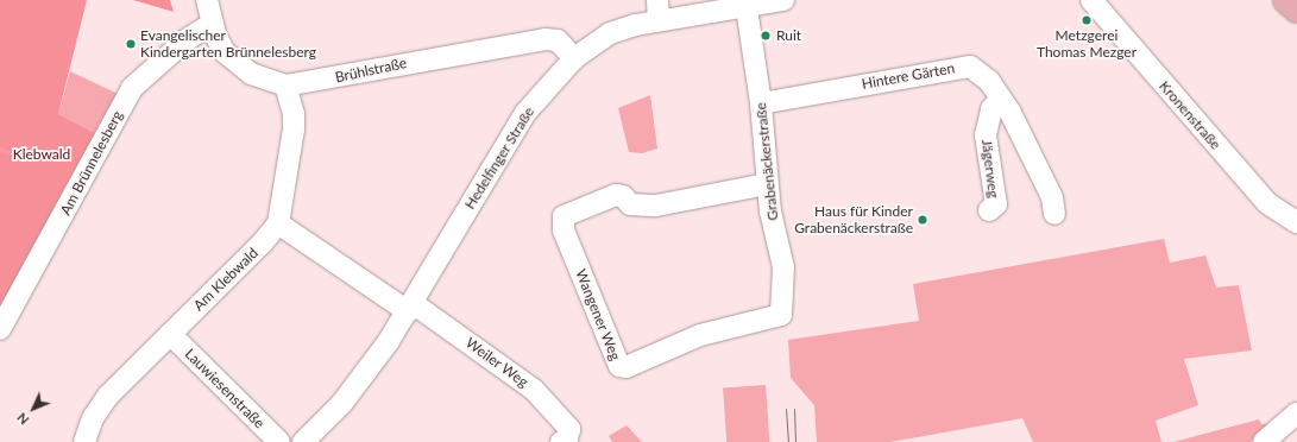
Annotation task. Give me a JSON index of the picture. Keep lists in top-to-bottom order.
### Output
{
  "streets": {
    "street": [
      "Brühlstraße",
      "Hintere Gärten",
      "Kronenstraße",
      "Hedelfinger Straße",
      "Grabenäckerstraße",
      "Am Brünnelesberg",
      "Jägerweg",
      "Am Klebwald",
      "Wangener Weg",
      "Weiler Weg",
      "Lauwiesenstraße"
    ]
  },
  "crossings": [
    ["Brühlstraße", "Hedelfinger Straße"],
    ["Brühlstraße", "Am Brünnelesberg"],
    ["Brühlstraße", "Am Klebwald"],
    ["Hintere Gärten", "Grabenäckerstraße"],
    ["Hintere Gärten", "Jägerweg"],
    ["Hedelfinger Straße", "Grabenäckerstraße"],
    ["Hedelfinger Straße", "Weiler Weg"],
    ["Grabenäckerstraße", "Wangener Weg"],
    ["Am Klebwald", "Weiler Weg"],
    ["Am Klebwald", "Lauwiesenstraße"]
  ],
  "parks": ["Klebwald"],
  "places": [
    "Metzgerei Thomas Mezger",
    "Ruit",
    "Evangelischer Kindergarten Brünnelesberg",
    "Haus für Kinder Grabenäckerstraße"
  ],
  "north": "bottom left"
}
